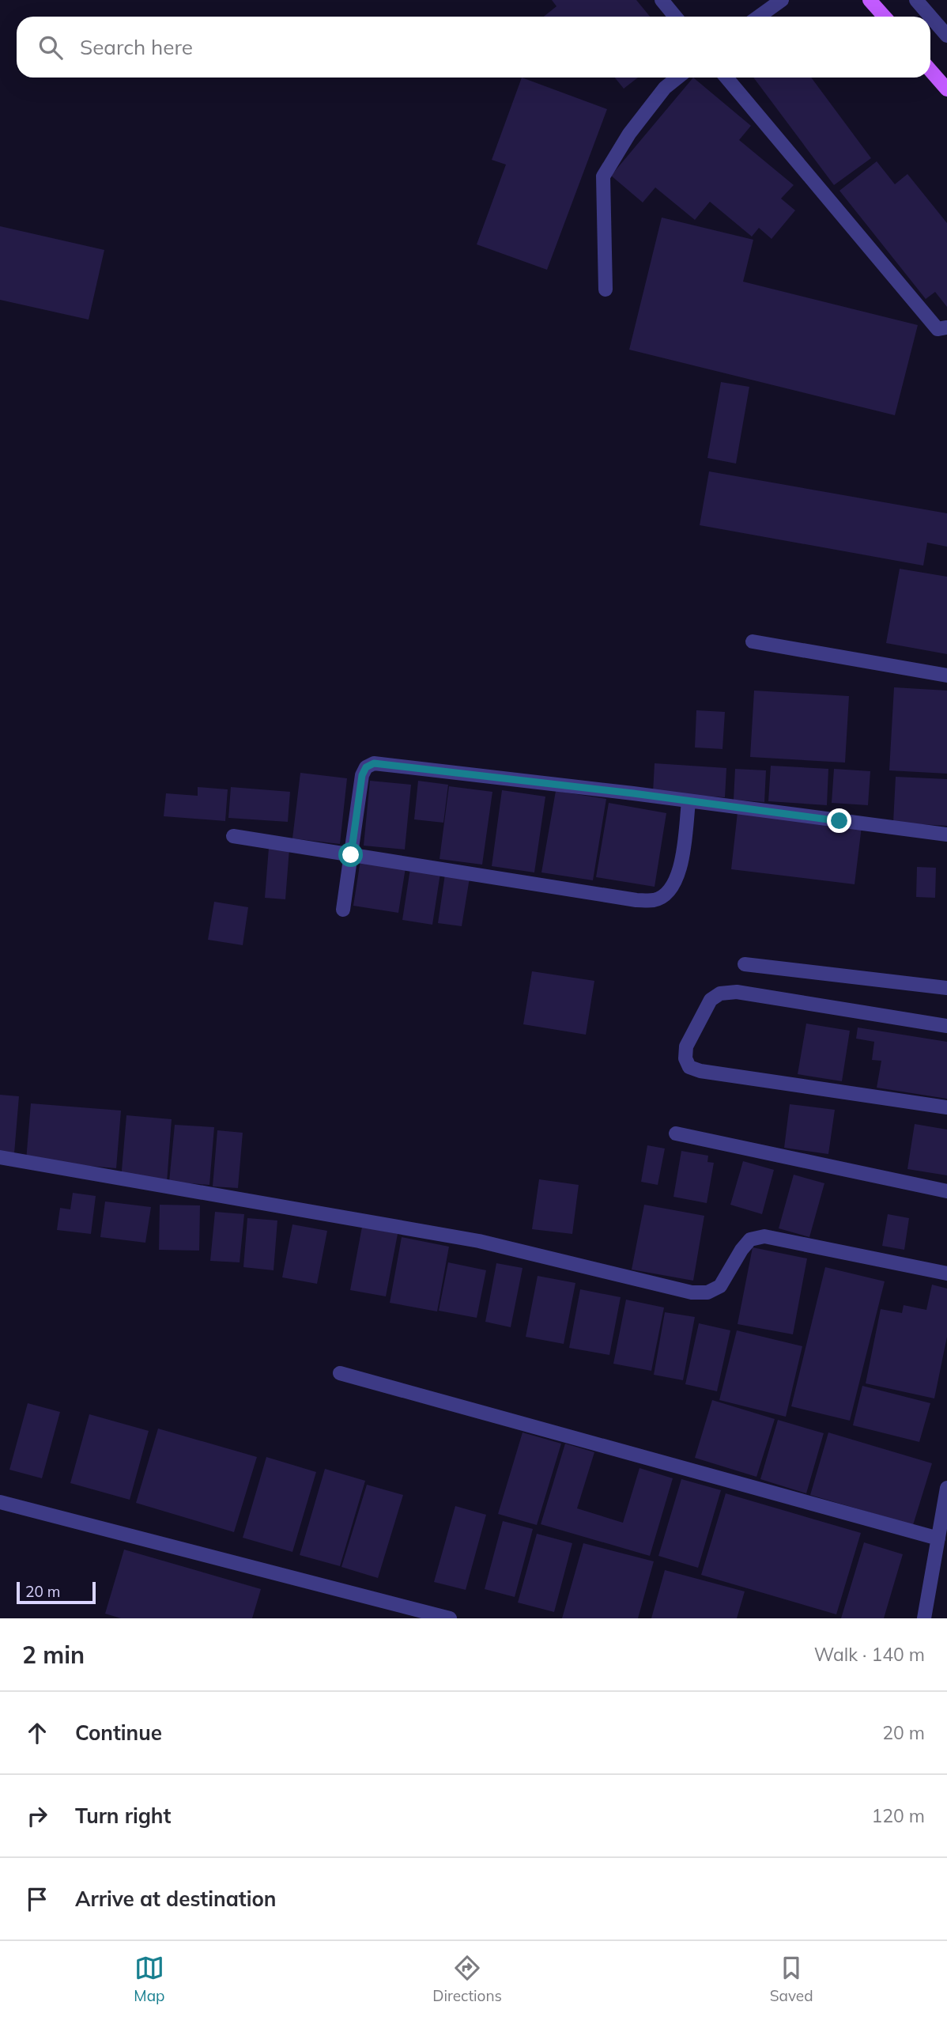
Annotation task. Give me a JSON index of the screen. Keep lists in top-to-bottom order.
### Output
{
  "scale_bar": "20 m",
  "page": {
    "search": "Search here",
    "scale": "20 m",
    "heading": ["2 min", "Walk · 140 m"],
    "list": [
      ["Continue", "20 m"],
      ["Turn right", "120 m"],
      "Arrive at destination"
    ],
    "nav": ["Map", "Directions", "Saved"]
  }
}
